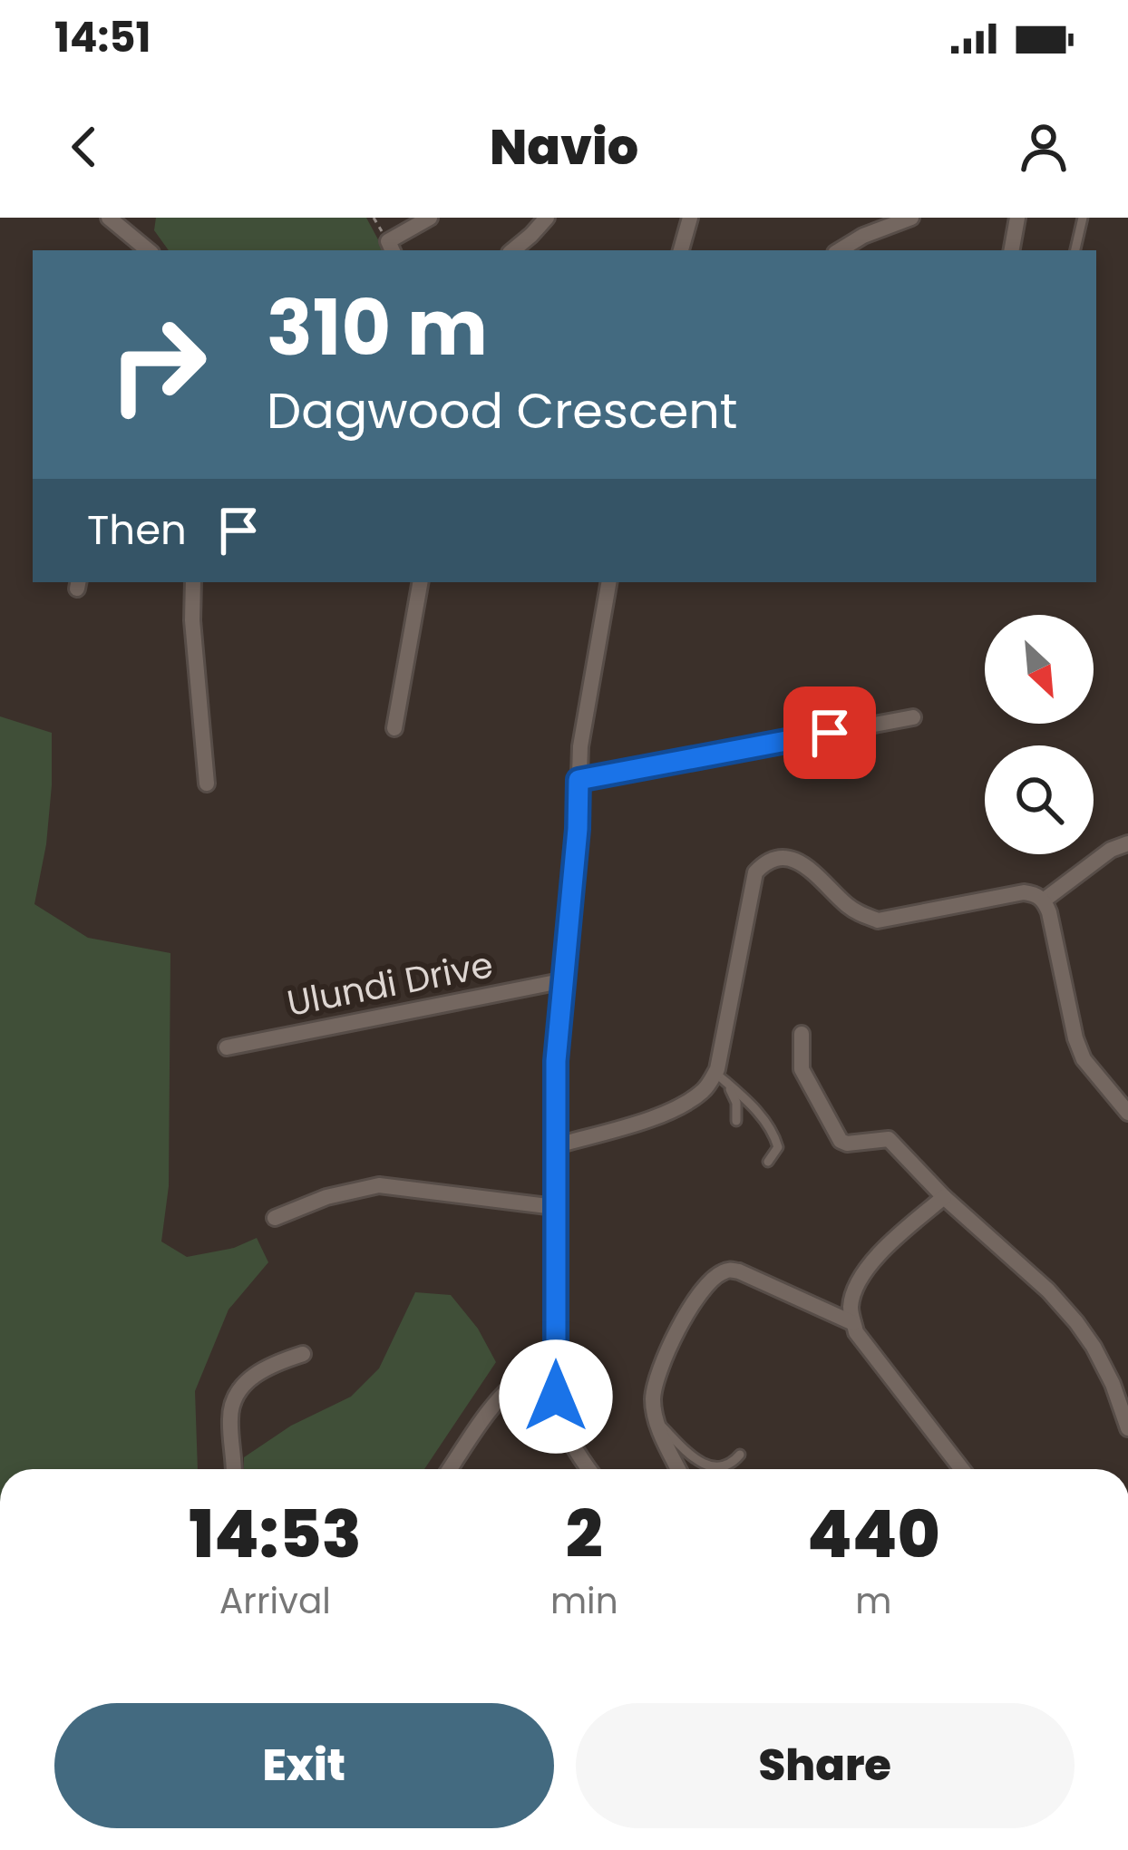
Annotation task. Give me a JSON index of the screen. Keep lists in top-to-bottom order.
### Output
{
  "streets": {
    "street": ["Ulundi Drive"]
  },
  "north": "bottom right",
  "page": {
    "status": "14:51",
    "header": "Navio",
    "turn": ["310 m", "Dagwood Crescent"],
    "then": "Then",
    "eta": [
      "14:53",
      "Arrival",
      "2",
      "min",
      "440",
      "m"
    ],
    "buttons": ["Exit", "Share"]
  }
}
